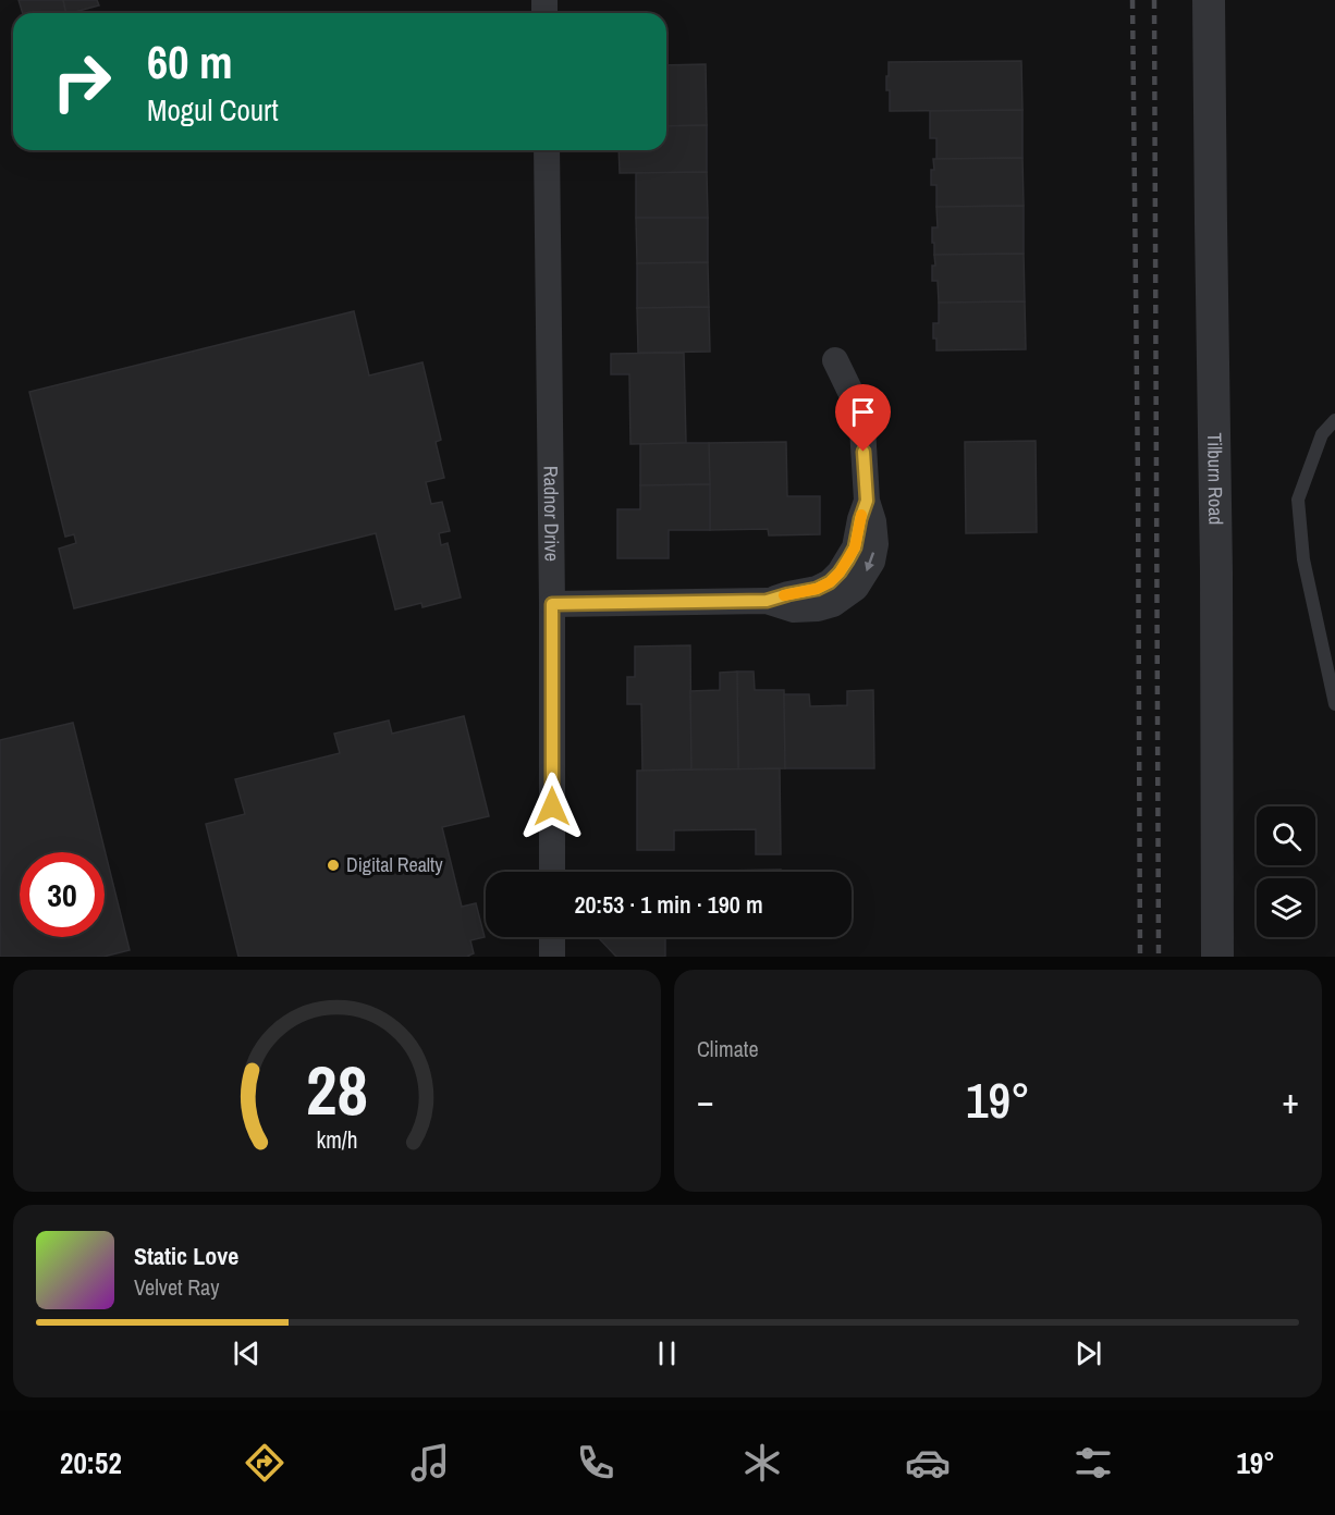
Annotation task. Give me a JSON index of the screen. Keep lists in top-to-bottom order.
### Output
{
  "streets": {
    "street": ["Tilburn Road", "Radnor Drive"]
  },
  "places": ["Digital Realty"],
  "page": {
    "turn": ["60 m", "Mogul Court"],
    "limit": "30",
    "trip": "20:53 · 1 min · 190 m",
    "tile": "Climate",
    "heat": ["−", "19°", "+"],
    "song": ["Static Love", "Velvet Ray"],
    "tabs": ["20:52", "19°"],
    "gauge": ["28", "km/h"]
  }
}
